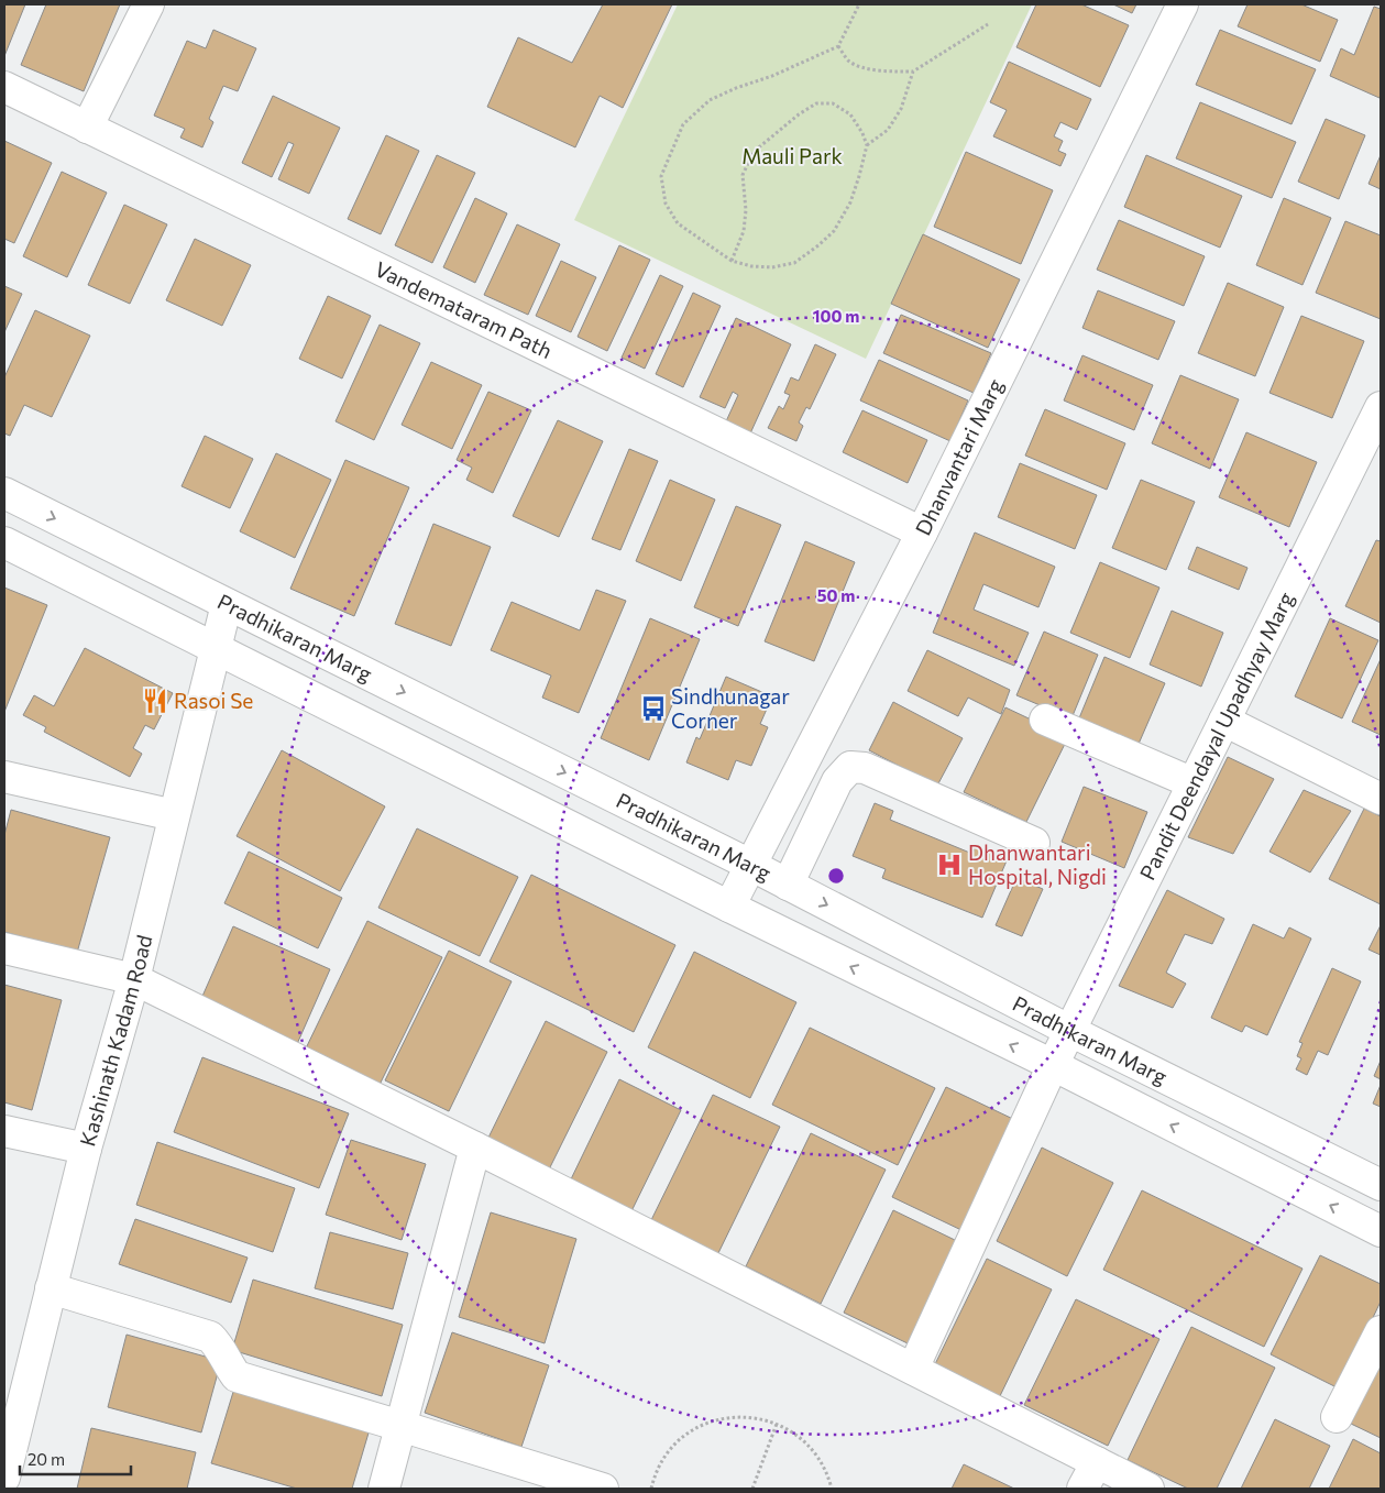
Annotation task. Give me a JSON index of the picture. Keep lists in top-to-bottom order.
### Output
{
  "streets": {
    "street": [
      "Vandemataram Path",
      "Dhanvantari Marg",
      "Pradhikaran Marg",
      "Pandit Deendayal Upadhyay Marg",
      "Kashinath Kadam Road"
    ]
  },
  "crossings": [
    ["Vandemataram Path", "Dhanvantari Marg"],
    ["Dhanvantari Marg", "Pradhikaran Marg"],
    ["Pradhikaran Marg", "Pandit Deendayal Upadhyay Marg"],
    ["Pradhikaran Marg", "Kashinath Kadam Road"]
  ],
  "parks": ["Mauli Park"],
  "places": {
    "restaurant": ["Rasoi Se"],
    "bus stop": ["Sindhunagar Corner"],
    "hospital": ["Dhanwantari Hospital, Nigdi"]
  },
  "scale_bar": "20 m",
  "rings": ["100 m", "50 m"]
}
